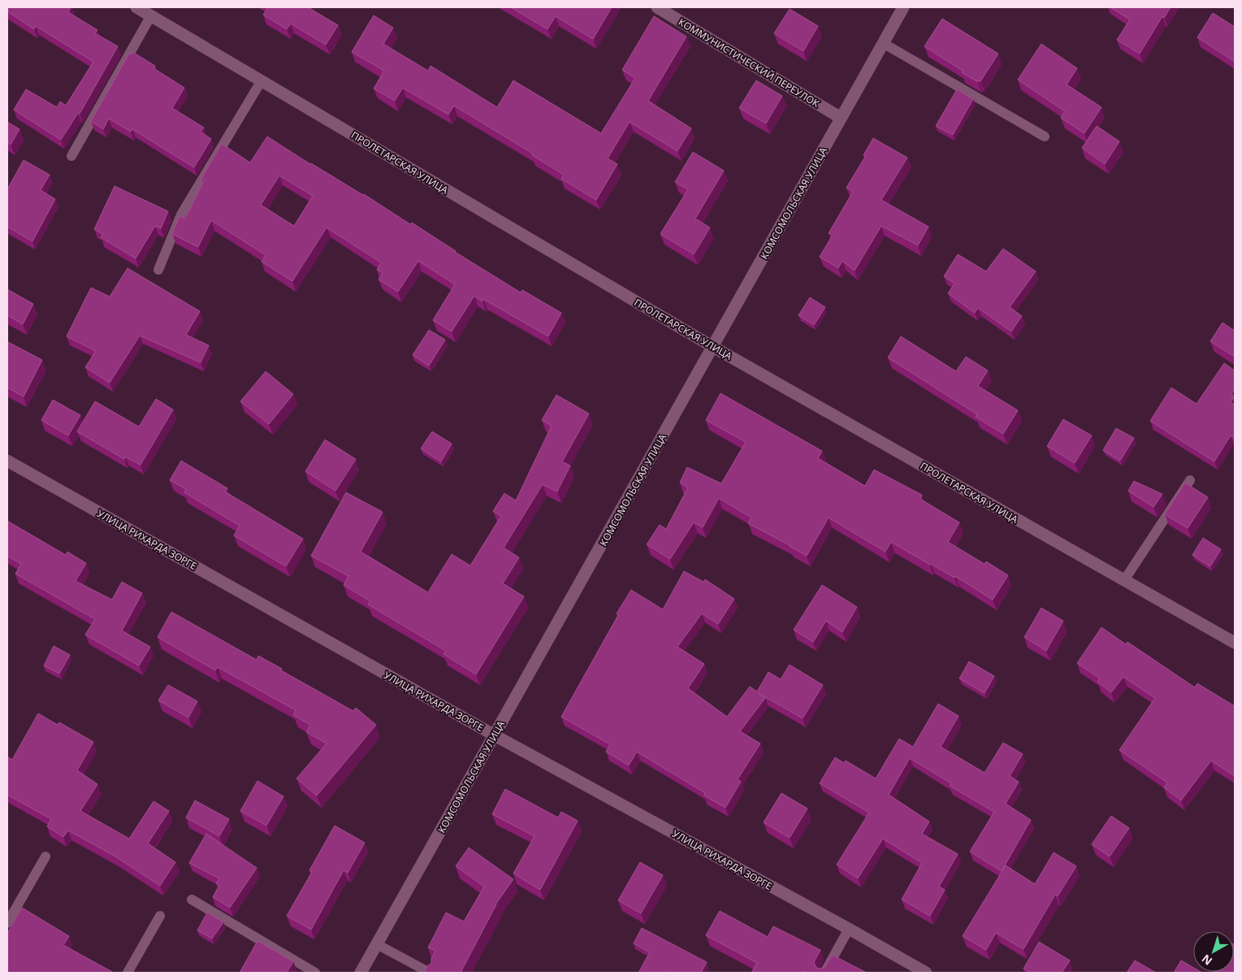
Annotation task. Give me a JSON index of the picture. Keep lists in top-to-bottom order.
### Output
{
  "streets": {
    "street": [
      "КОММУНИСТИЧЕСКИЙ ПЕРЕУЛОК",
      "ПРОЛЕТАРСКАЯ УЛИЦА",
      "КОМСОМОЛЬСКАЯ УЛИЦА",
      "УЛИЦА РИХАРДА ЗОРГЕ"
    ]
  },
  "crossings": [
    ["КОММУНИСТИЧЕСКИЙ ПЕРЕУЛОК", "КОМСОМОЛЬСКАЯ УЛИЦА"],
    ["ПРОЛЕТАРСКАЯ УЛИЦА", "КОМСОМОЛЬСКАЯ УЛИЦА"],
    ["КОМСОМОЛЬСКАЯ УЛИЦА", "УЛИЦА РИХАРДА ЗОРГЕ"]
  ],
  "north": "bottom left"
}
